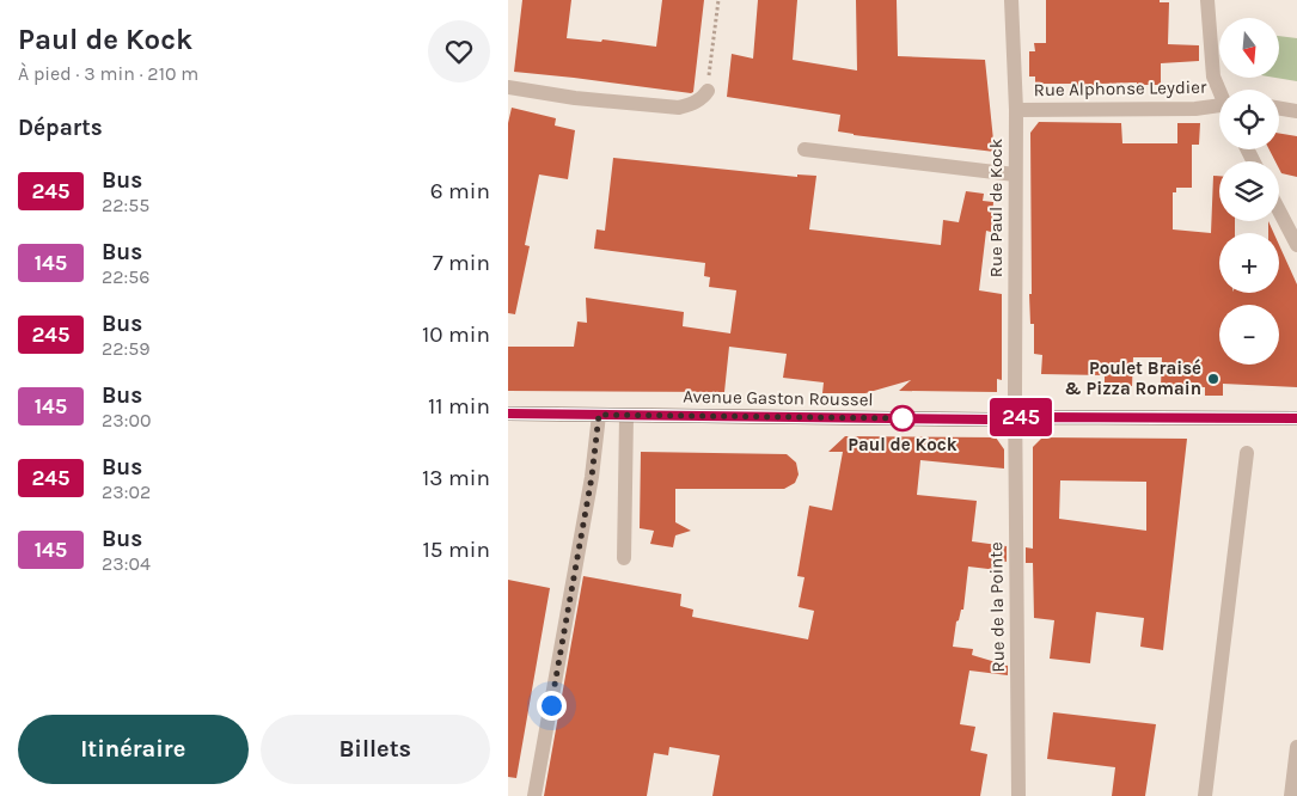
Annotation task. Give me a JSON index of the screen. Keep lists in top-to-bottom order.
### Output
{
  "streets": {
    "main road": ["Avenue Gaston Roussel"],
    "street": ["Rue Alphonse Leydier", "Rue Paul de Kock", "Rue de la Pointe"]
  },
  "crossings": [
    ["Rue Alphonse Leydier", "Rue Paul de Kock"],
    ["Rue Paul de Kock", "Avenue Gaston Roussel"],
    ["Rue Paul de Kock", "Rue de la Pointe"],
    ["Avenue Gaston Roussel", "Rue de la Pointe"]
  ],
  "places": ["Poulet Braisé & Pizza Romain", "Paul de Kock"],
  "lines": ["bus line 245"],
  "north": "bottom",
  "page": {
    "heading": [
      ["Paul de Kock", "À pied · 3 min · 210 m"],
      "Départs"
    ],
    "on_map": "245",
    "map_buttons": ["+", "−"],
    "list": [
      {
        "mark": "245",
        "name": "Bus",
        "note": "22:55",
        "value": "6 min"
      },
      {
        "mark": "145",
        "name": "Bus",
        "note": "22:56",
        "value": "7 min"
      },
      {
        "mark": "245",
        "name": "Bus",
        "note": "22:59",
        "value": "10 min"
      },
      {
        "mark": "145",
        "name": "Bus",
        "note": "23:00",
        "value": "11 min"
      },
      {
        "mark": "245",
        "name": "Bus",
        "note": "23:02",
        "value": "13 min"
      },
      {
        "mark": "145",
        "name": "Bus",
        "note": "23:04",
        "value": "15 min"
      }
    ],
    "buttons": ["Itinéraire", "Billets"]
  }
}
